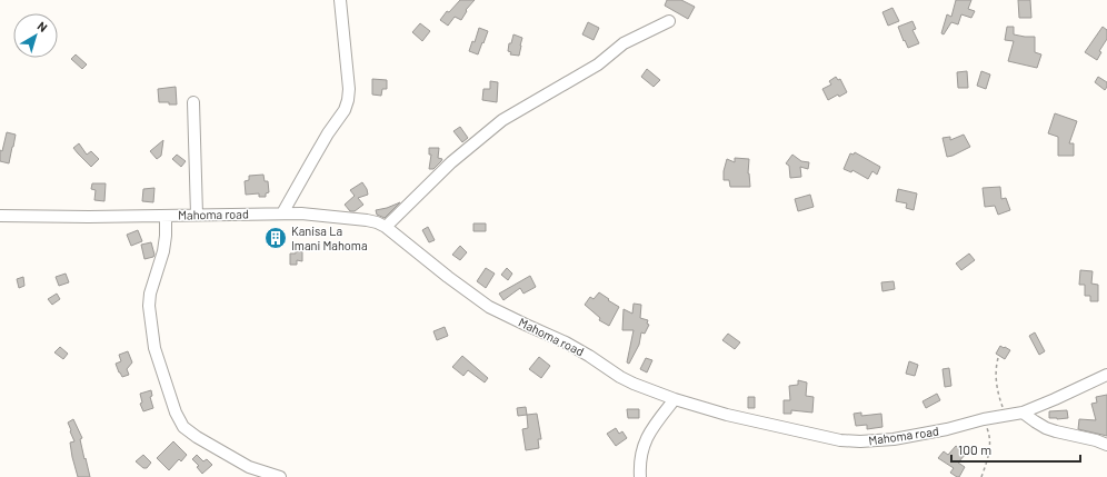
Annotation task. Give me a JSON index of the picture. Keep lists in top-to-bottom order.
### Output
{
  "streets": {
    "street": ["Mahoma road"]
  },
  "places": {
    "building": ["Kanisa La Imani Mahoma"]
  },
  "scale_bar": "100 m",
  "north": "top right"
}
